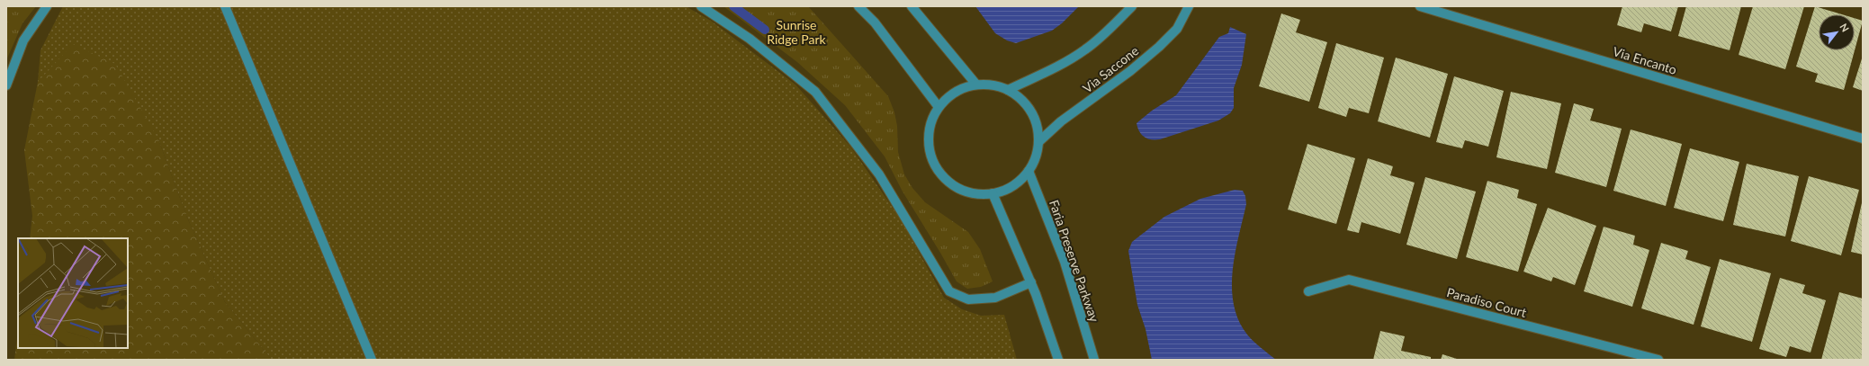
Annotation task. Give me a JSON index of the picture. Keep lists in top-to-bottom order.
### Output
{
  "streets": {
    "street": [
      "Via Encanto",
      "Via Saccone",
      "Faria Preserve Parkway",
      "Paradiso Court"
    ]
  },
  "crossings": [
    ["Via Saccone", "Faria Preserve Parkway"]
  ],
  "parks": ["Sunrise Ridge Park"],
  "north": "top right"
}
